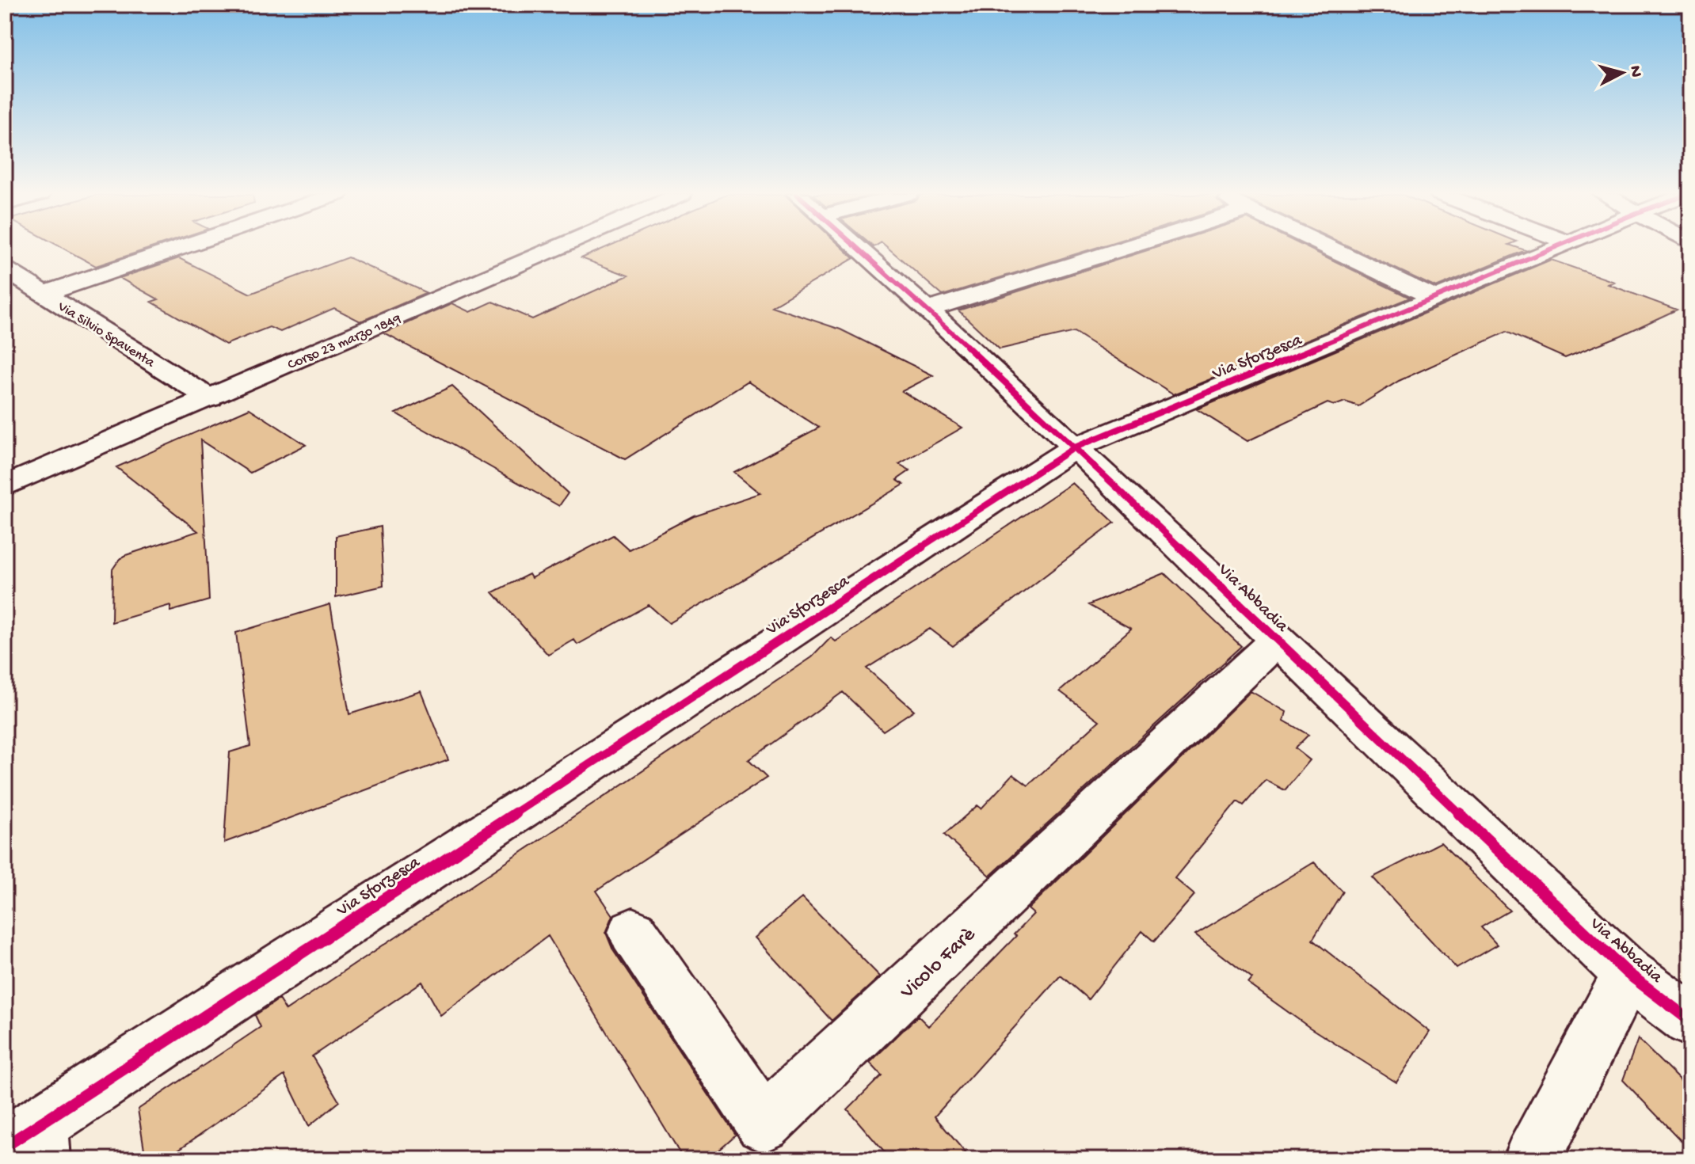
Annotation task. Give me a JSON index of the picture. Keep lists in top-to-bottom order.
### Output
{
  "streets": {
    "street": [
      "Via Silvio Spaventa",
      "Corso 23 marzo 1849",
      "Via Sforzesca",
      "Via Abbadia",
      "Vicolo Farè"
    ]
  },
  "crossings": [
    ["Via Silvio Spaventa", "Corso 23 marzo 1849"],
    ["Via Sforzesca", "Via Abbadia"],
    ["Via Abbadia", "Vicolo Farè"]
  ],
  "north": "right"
}
